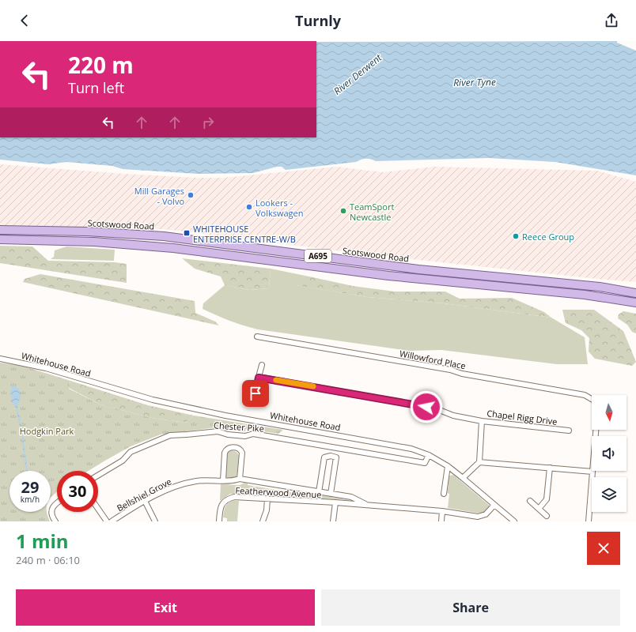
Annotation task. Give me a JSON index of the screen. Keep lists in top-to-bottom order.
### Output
{
  "streets": {
    "main road": ["Scotswood Road", "A695"],
    "street": [
      "Willowford Place",
      "Whitehouse Road",
      "Chapel Rigg Drive",
      "Chester Pike",
      "Featherwood Avenue",
      "Bellshiel Grove"
    ]
  },
  "crossings": [
    ["Whitehouse Road", "Chester Pike"],
    ["Whitehouse Road", "Featherwood Avenue"],
    ["Featherwood Avenue", "Bellshiel Grove"]
  ],
  "water": ["River Derwent", "River Tyne"],
  "parks": ["Hodgkin Park"],
  "places": {
    "other": [
      "Mill Garages - Volvo",
      "Lookers - Volkswagen",
      "TeamSport Newcastle",
      "Reece Group"
    ],
    "transit": ["WHITEHOUSE ENTERPRISE CENTRE-W/B"]
  },
  "north": "bottom",
  "page": {
    "header": "Turnly",
    "turn": ["220 m", "Turn left"],
    "speed": "29 km/h",
    "limit": "30",
    "heading": ["1 min", "240 m · 06:10"],
    "buttons": ["Exit", "Share"]
  }
}
